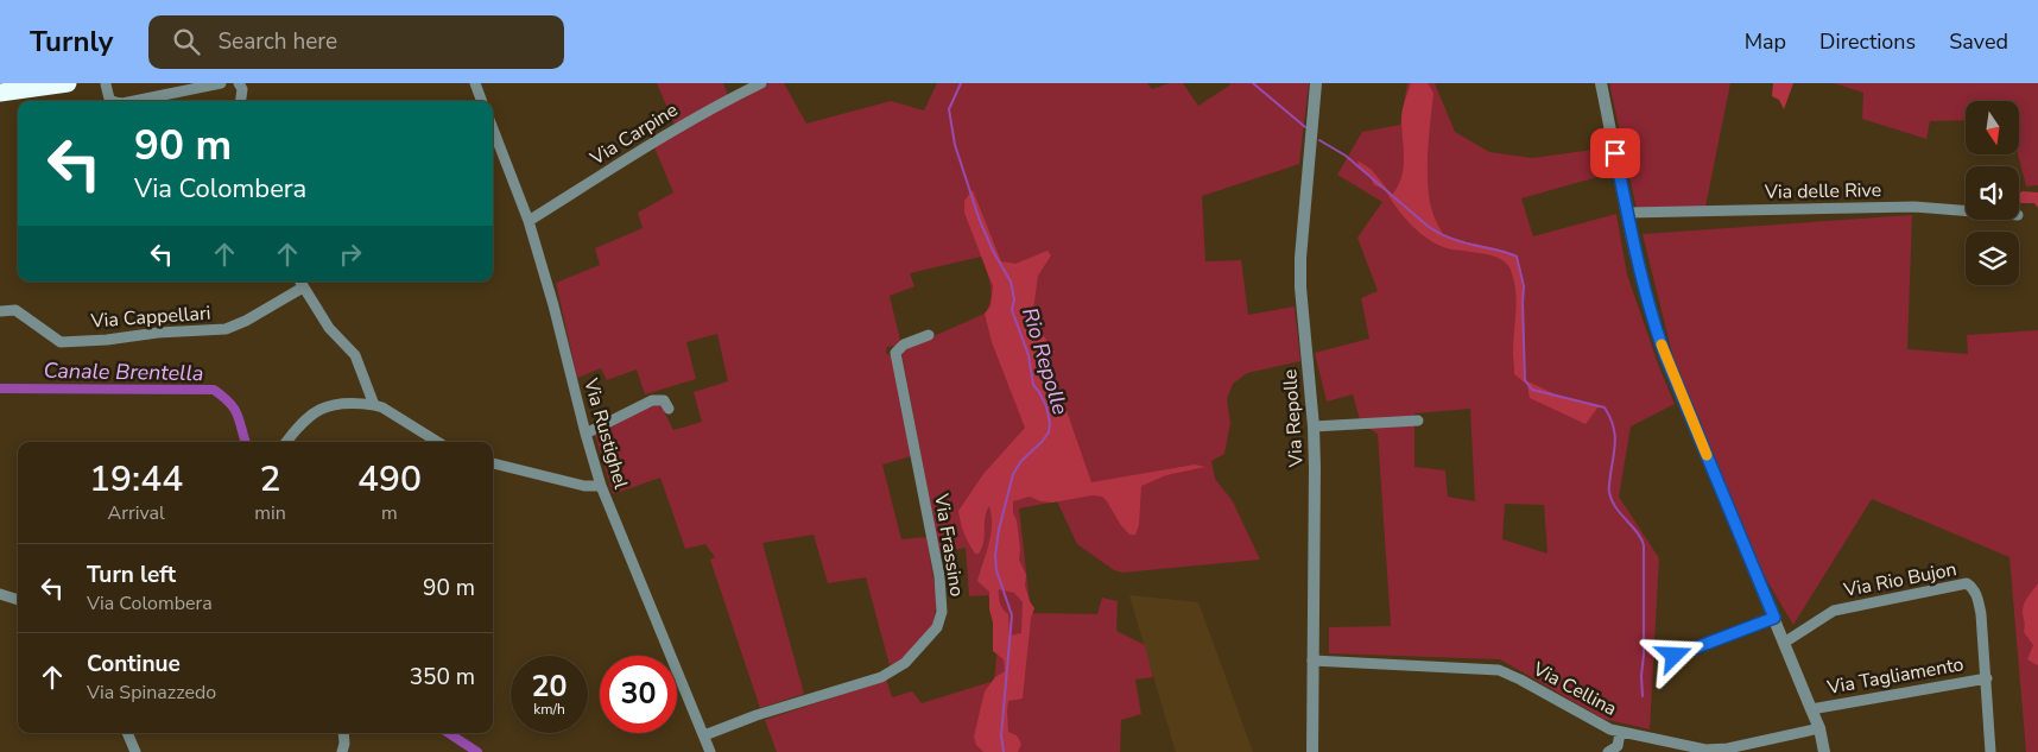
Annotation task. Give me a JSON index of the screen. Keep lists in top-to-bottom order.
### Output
{
  "streets": {
    "street": [
      "Via Carpine",
      "Via delle Rive",
      "Via Cappellari",
      "Via Repolle",
      "Via Rustighel",
      "Via Frassino",
      "Via Rio Bujon",
      "Via Tagliamento",
      "Via Cellina"
    ]
  },
  "crossings": [
    ["Via Carpine", "Via Rustighel"],
    ["Via Repolle", "Via Cellina"],
    ["Via Rustighel", "Via Frassino"],
    ["Via Rio Bujon", "Via Tagliamento"]
  ],
  "water": ["Rio Repolle", "Canale Brentella"],
  "north": "bottom",
  "page": {
    "header": "Turnly",
    "search": "Search here",
    "nav": ["Map", "Directions", "Saved"],
    "turn": ["90 m", "Via Colombera"],
    "eta": [
      "19:44",
      "Arrival",
      "2",
      "min",
      "490",
      "m"
    ],
    "list": [
      {
        "name": "Turn left",
        "note": "Via Colombera",
        "value": "90 m"
      },
      {
        "name": "Continue",
        "note": "Via Spinazzedo",
        "value": "350 m"
      }
    ],
    "speed": "20 km/h",
    "limit": "30"
  }
}
